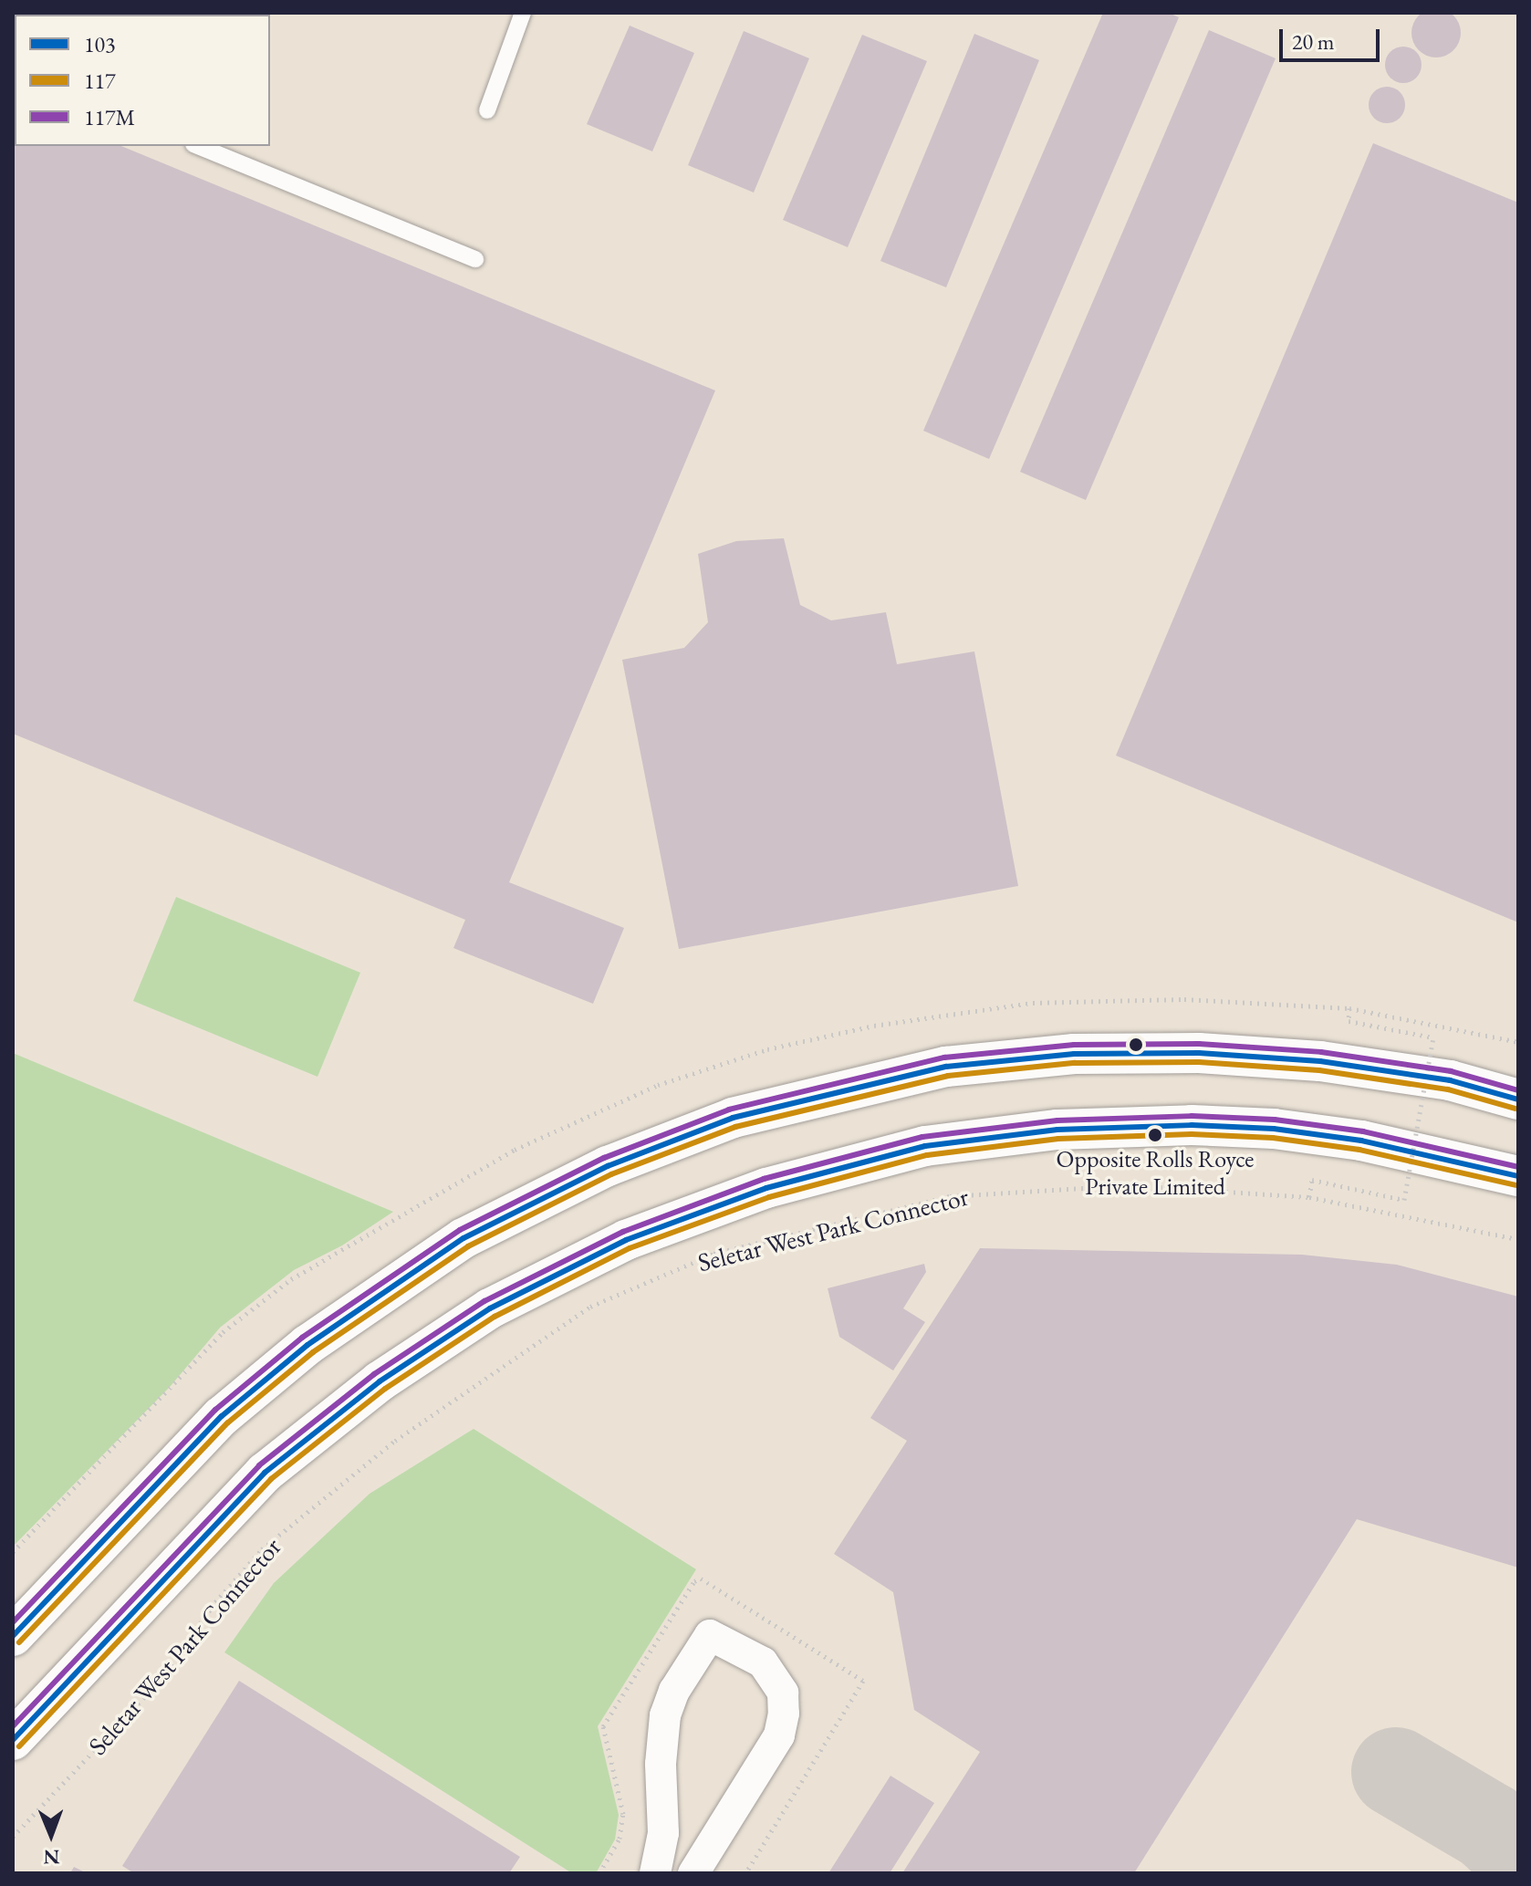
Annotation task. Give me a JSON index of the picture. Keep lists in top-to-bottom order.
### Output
{
  "streets": {
    "path": ["Seletar West Park Connector"]
  },
  "places": ["Opposite Rolls Royce Private Limited"],
  "lines": ["transit line 117M", "transit line 103", "transit line 117"],
  "legend": ["103", "117", "117M"],
  "scale_bar": "20 m",
  "north": "bottom"
}
